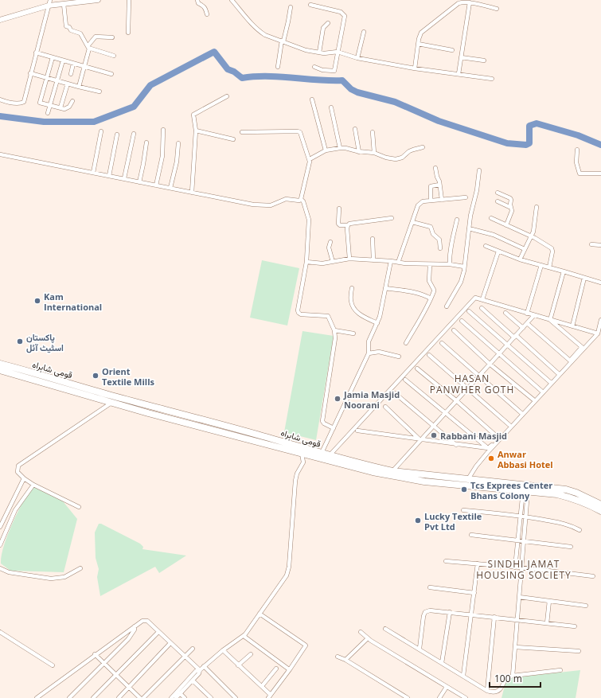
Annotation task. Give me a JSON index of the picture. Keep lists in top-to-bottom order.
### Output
{
  "streets": {
    "highway": ["قومی شاہراہ"]
  },
  "districts": ["HASAN PANWHER GOTH", "SINDHI JAMAT HOUSING SOCIETY"],
  "places": [
    "Kam International",
    "پاکستان اسٹیٹ آئل",
    "Orient Textile Mills",
    "Jamia Masjid Noorani",
    "Rabbani Masjid",
    "Anwar Abbasi Hotel",
    "Tcs Exprees Center Bhans Colony",
    "Lucky Textile Pvt Ltd"
  ],
  "scale_bar": "100 m"
}
